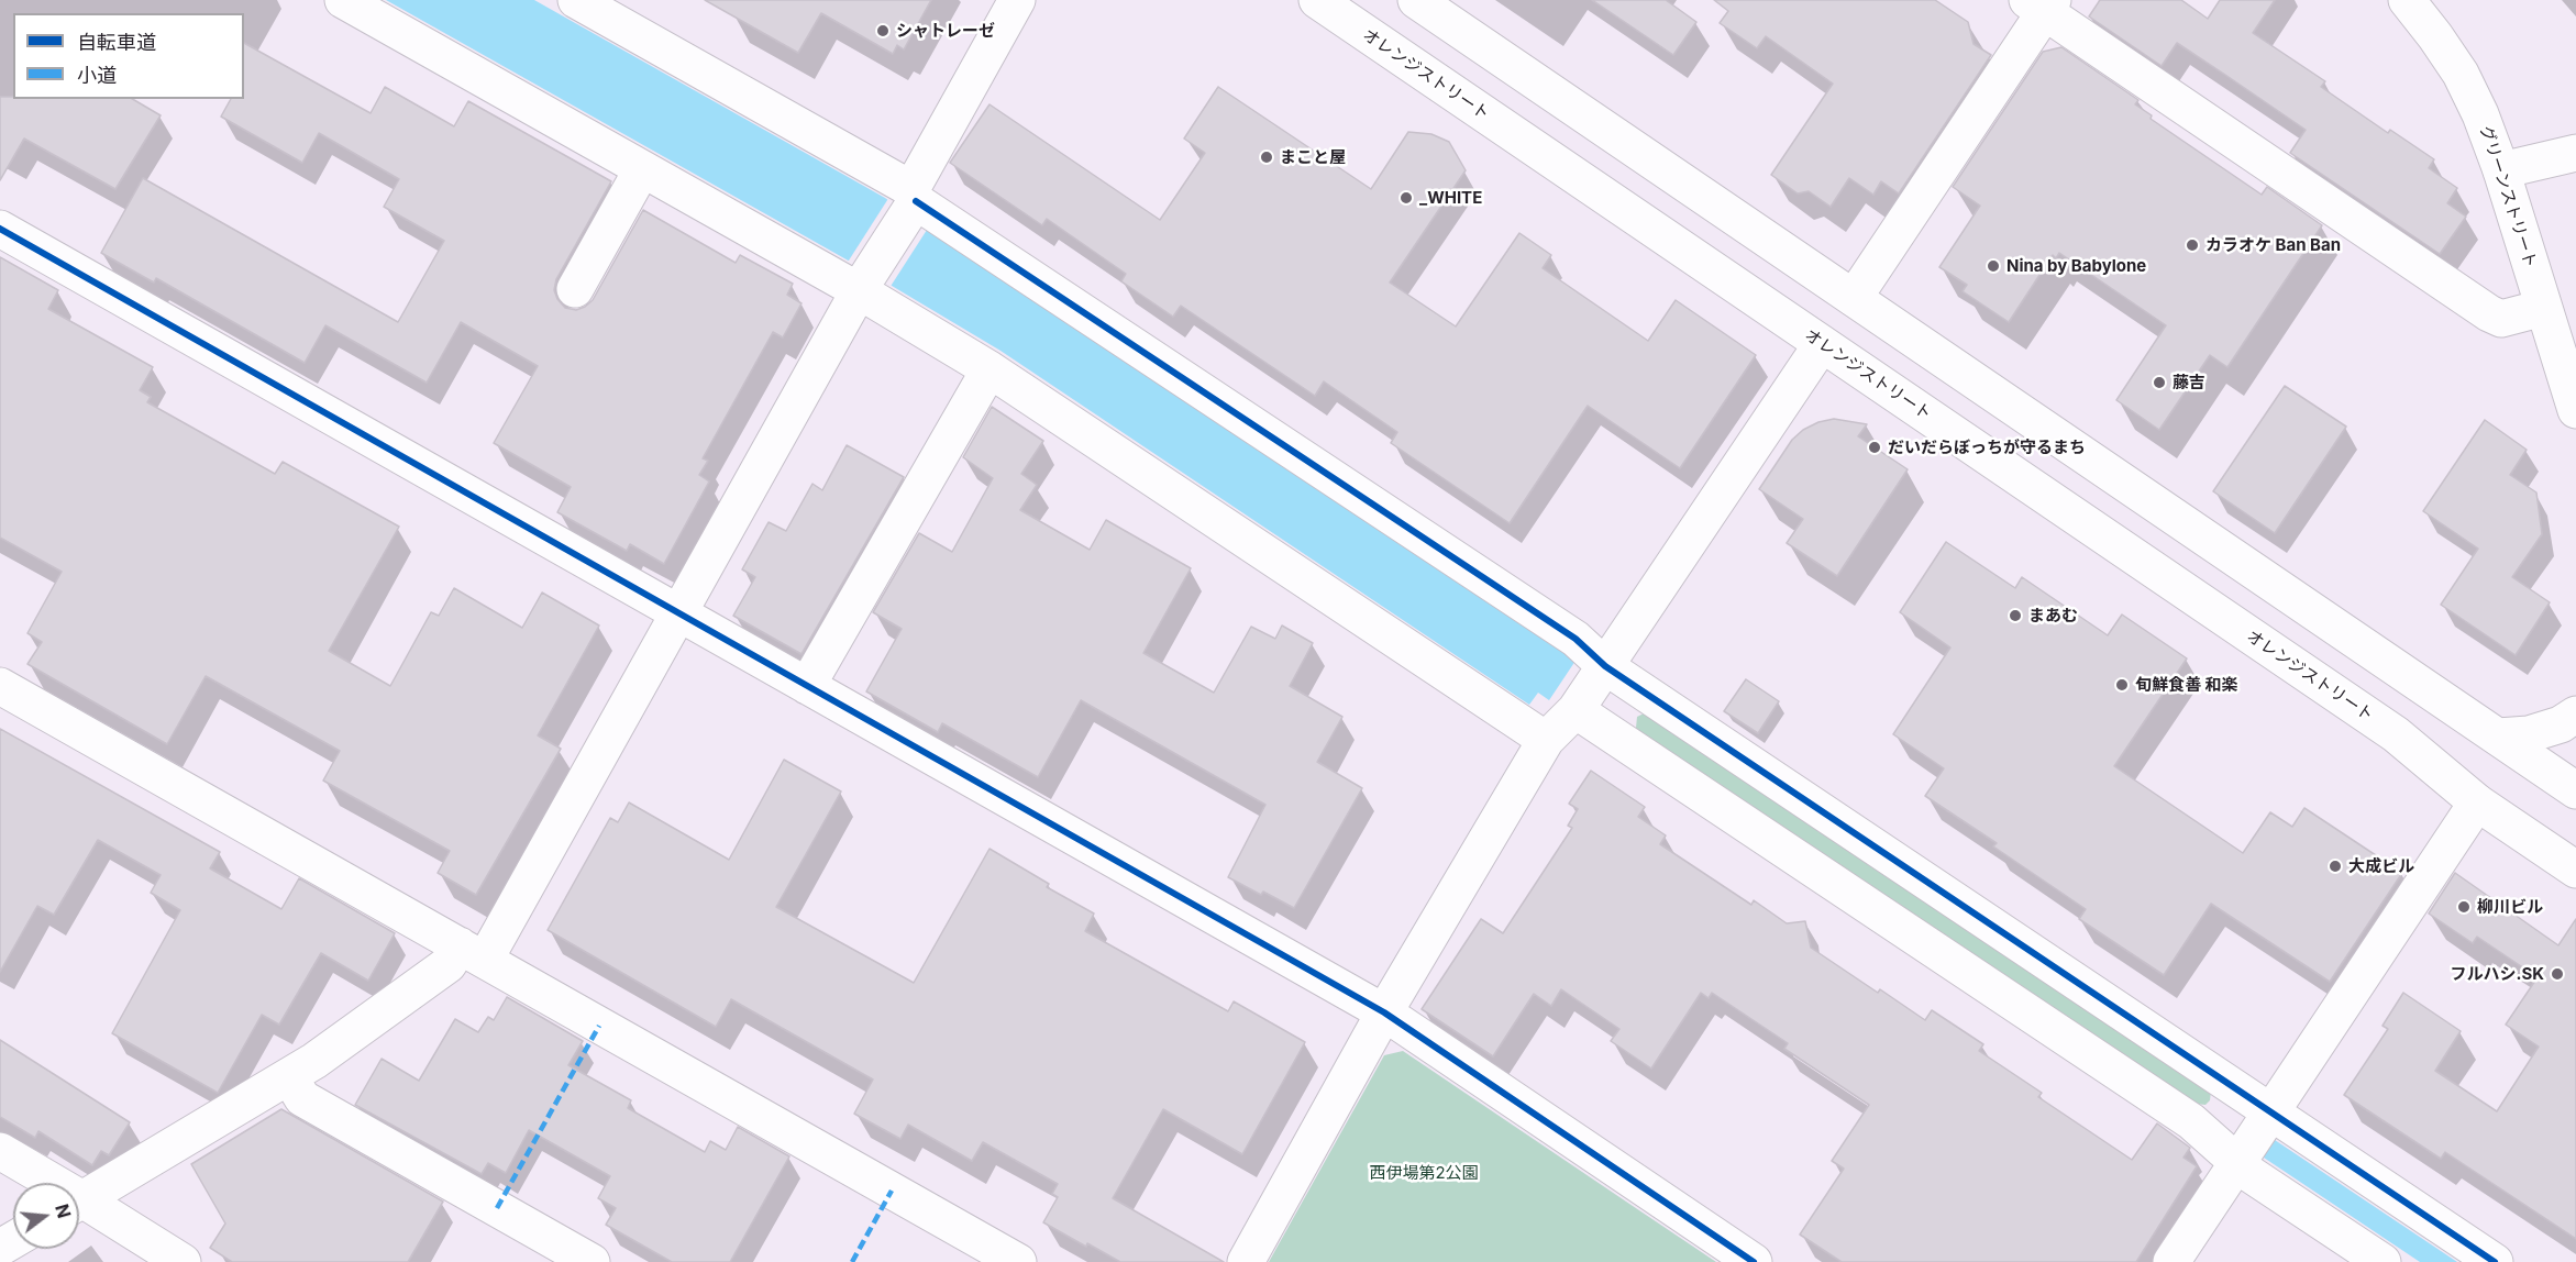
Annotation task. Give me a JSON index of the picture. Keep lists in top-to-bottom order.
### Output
{
  "streets": {
    "street": ["オレンジストリート", "グリーンストリート"]
  },
  "parks": ["西伊場第2公園"],
  "places": [
    "シャトレーゼ",
    "まこと屋",
    "_WHITE",
    "カラオケ Ban Ban",
    "Nina by Babylone",
    "藤吉",
    "だいだらぼっちが守るまち",
    "まあむ",
    "旬鮮食善 和楽",
    "大成ビル",
    "柳川ビル",
    "フルハシ.SK"
  ],
  "legend": ["自転車道", "小道"],
  "north": "right"
}
